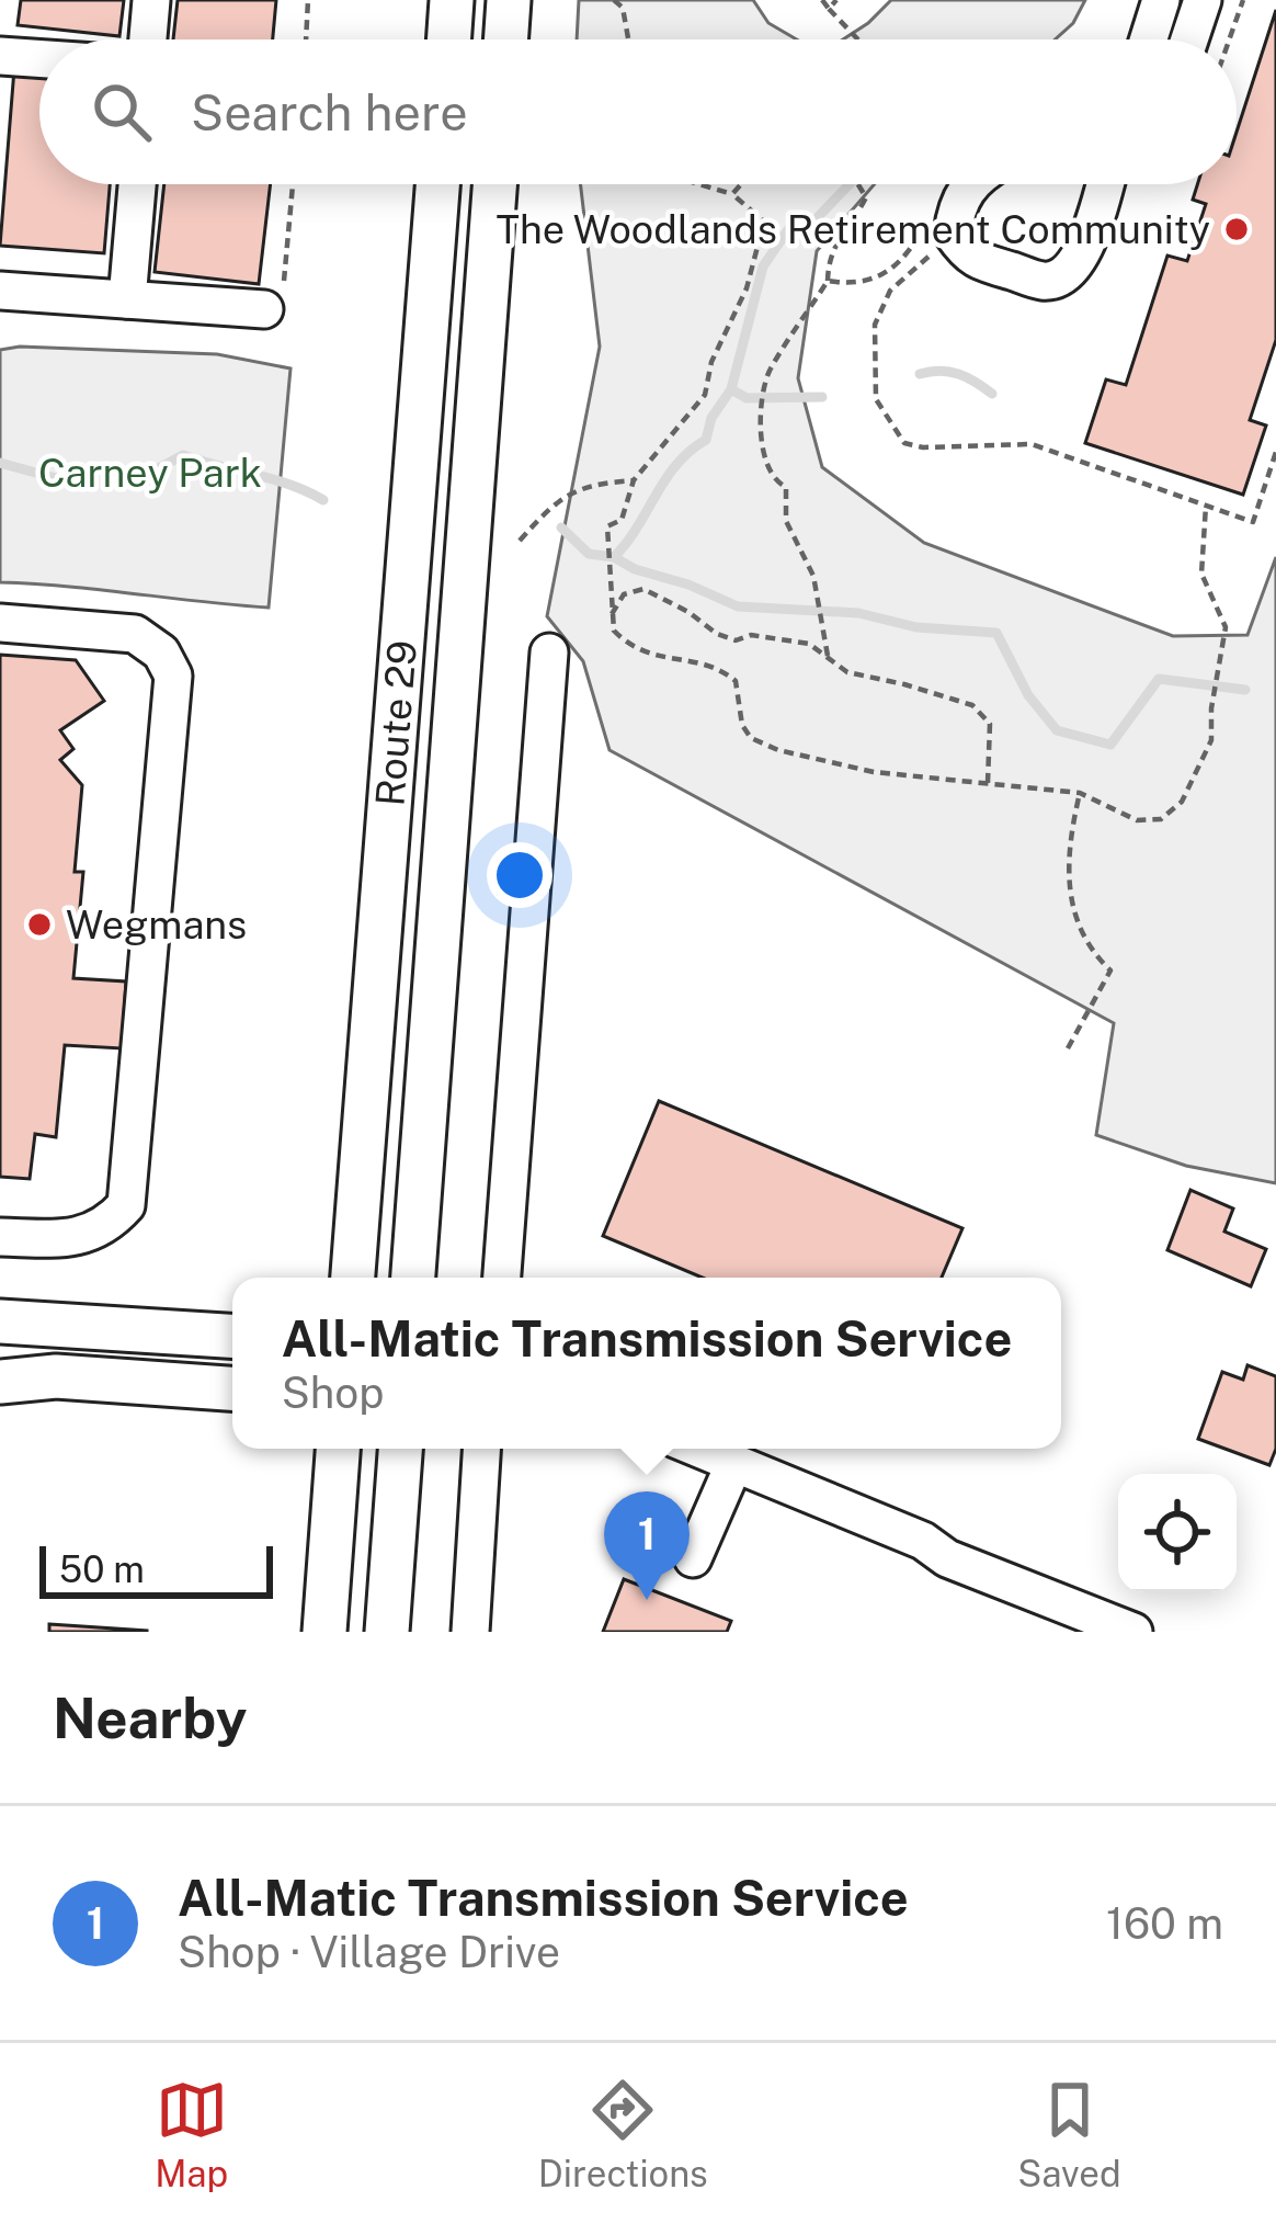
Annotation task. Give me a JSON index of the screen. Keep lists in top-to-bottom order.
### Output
{
  "streets": {
    "main road": ["Route 29"]
  },
  "parks": ["Carney Park"],
  "places": ["The Woodlands Retirement Community", "Wegmans"],
  "scale_bar": "50 m",
  "page": {
    "search": "Search here",
    "popup": ["All-Matic Transmission Service", "Shop"],
    "pins": "1",
    "scale": "50 m",
    "heading": "Nearby",
    "list": [
      {
        "mark": "1",
        "name": "All-Matic Transmission Service",
        "note": "Shop · Village Drive",
        "value": "160 m"
      }
    ],
    "nav": ["Map", "Directions", "Saved"]
  }
}
